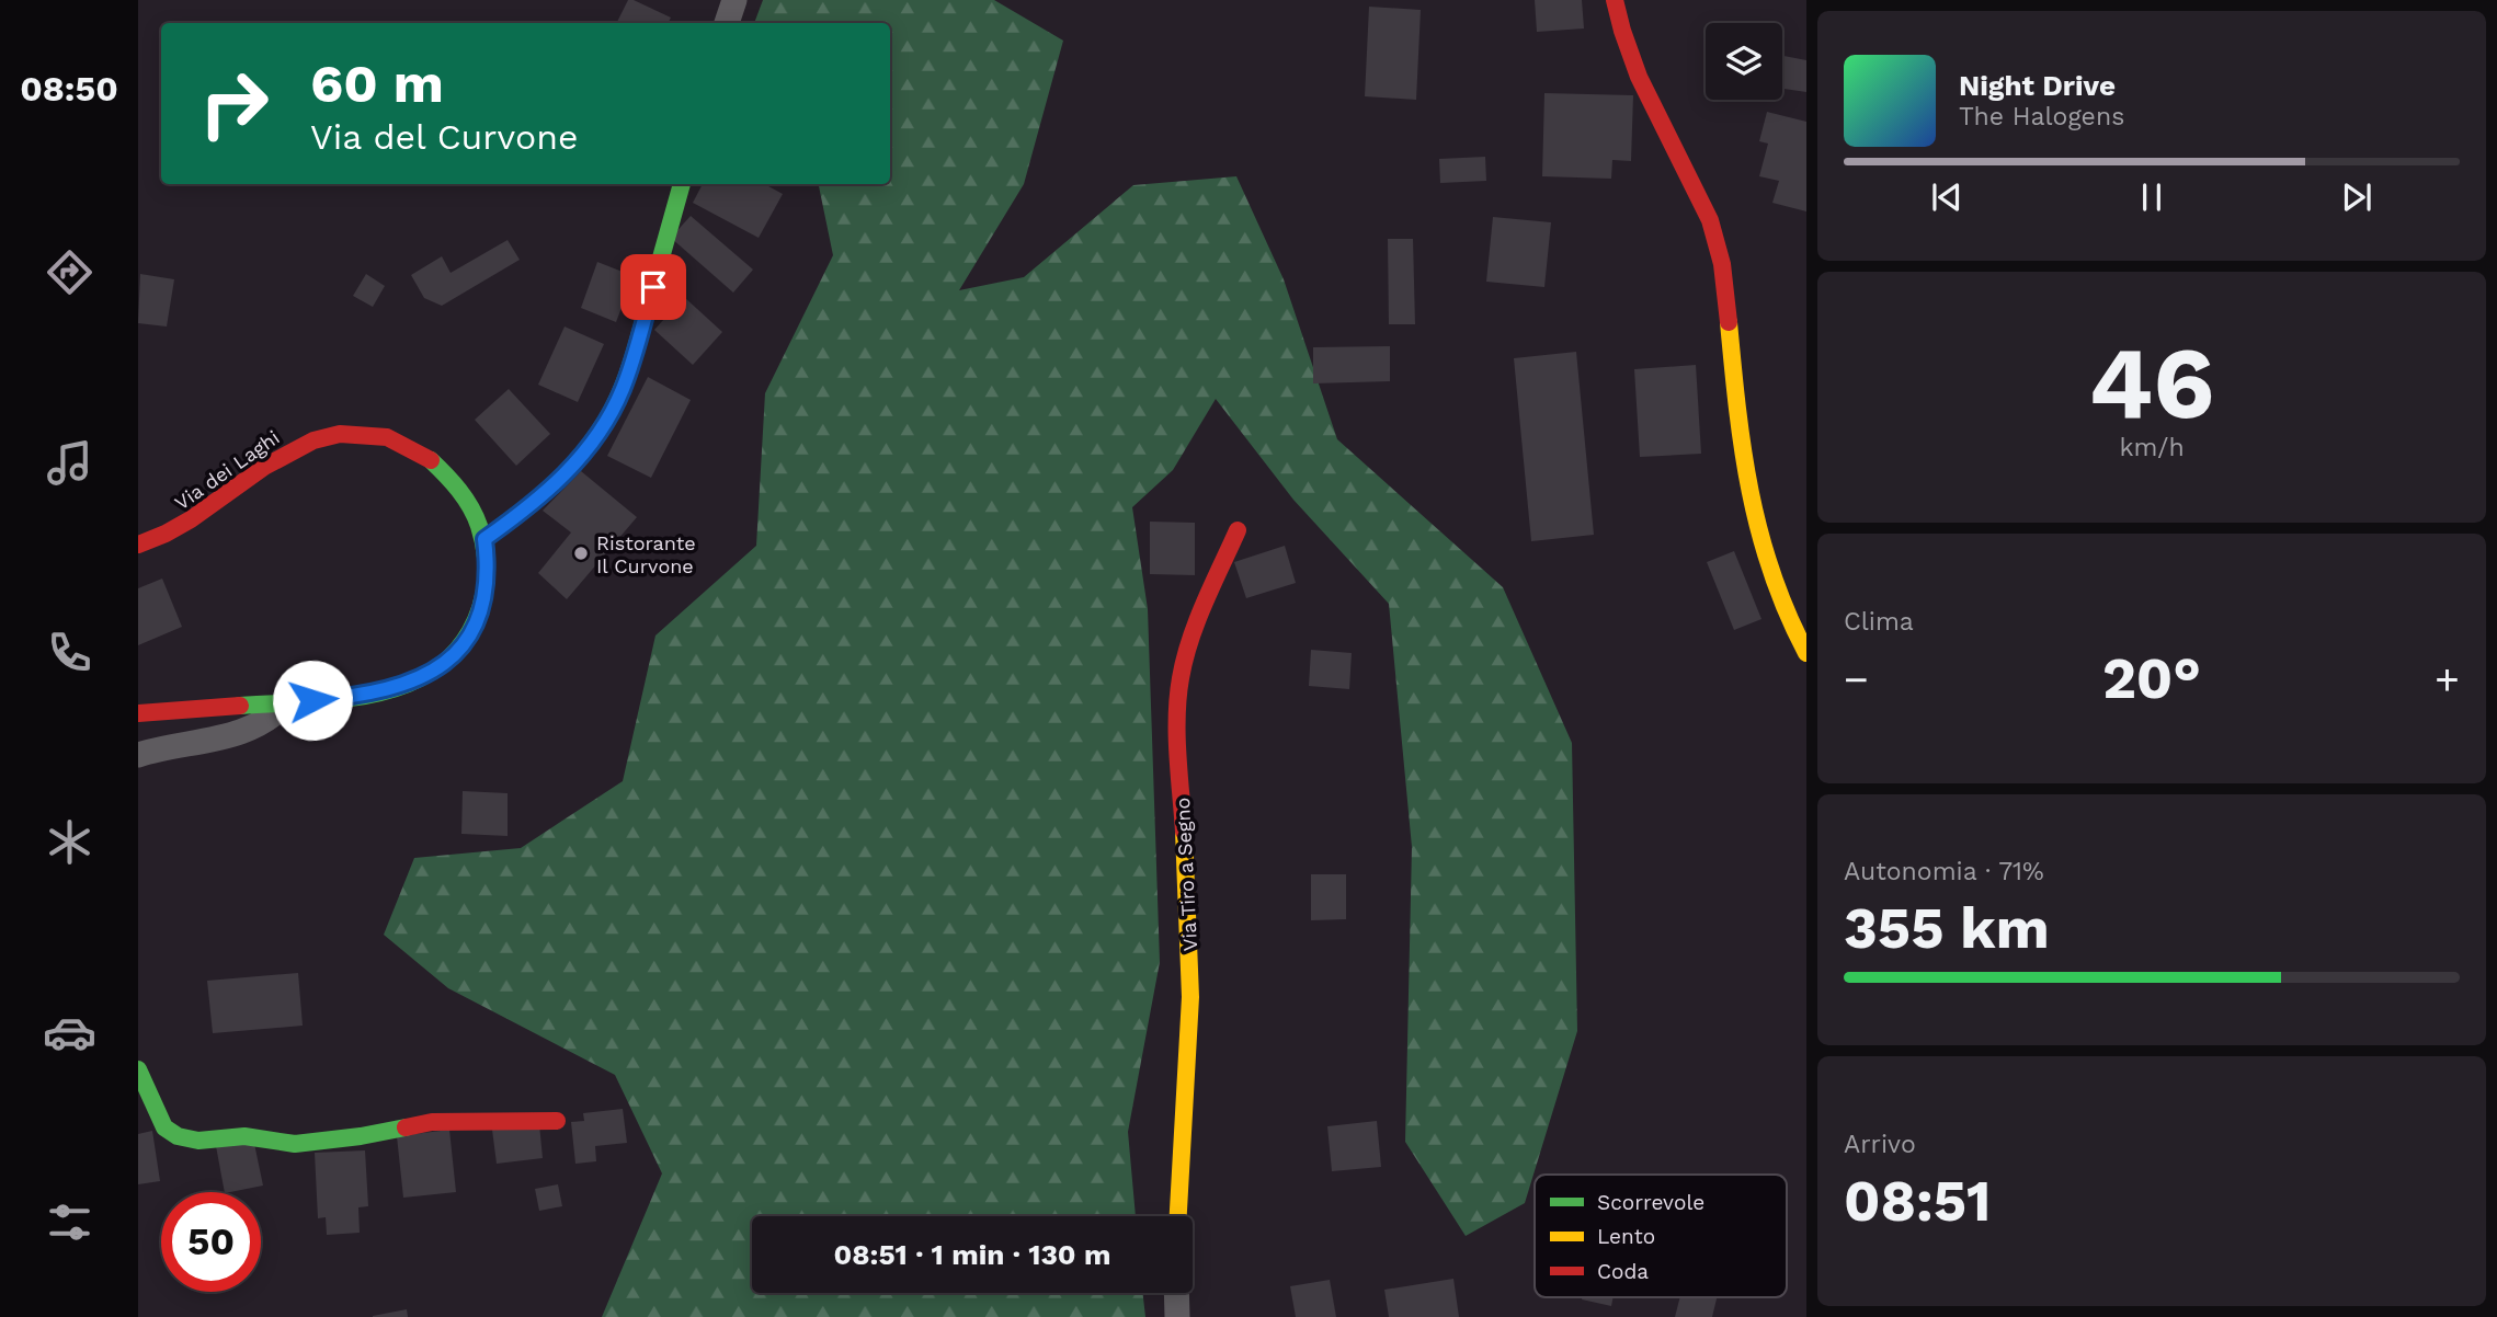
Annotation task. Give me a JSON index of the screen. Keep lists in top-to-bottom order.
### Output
{
  "streets": {
    "street": ["Via dei Laghi", "Via Tiro a Segno"]
  },
  "places": ["Ristorante Il Curvone"],
  "legend": ["Scorrevole", "Lento", "Coda"],
  "page": {
    "tabs": "08:50",
    "turn": ["60 m", "Via del Curvone"],
    "song": ["Night Drive", "The Halogens"],
    "tile": [
      ["46", "km/h"],
      "Clima",
      ["Autonomia · 71%", "355 km"],
      ["Arrivo", "08:51"]
    ],
    "heat": ["−", "20°", "+"],
    "limit": "50",
    "trip": "08:51 · 1 min · 130 m"
  }
}
